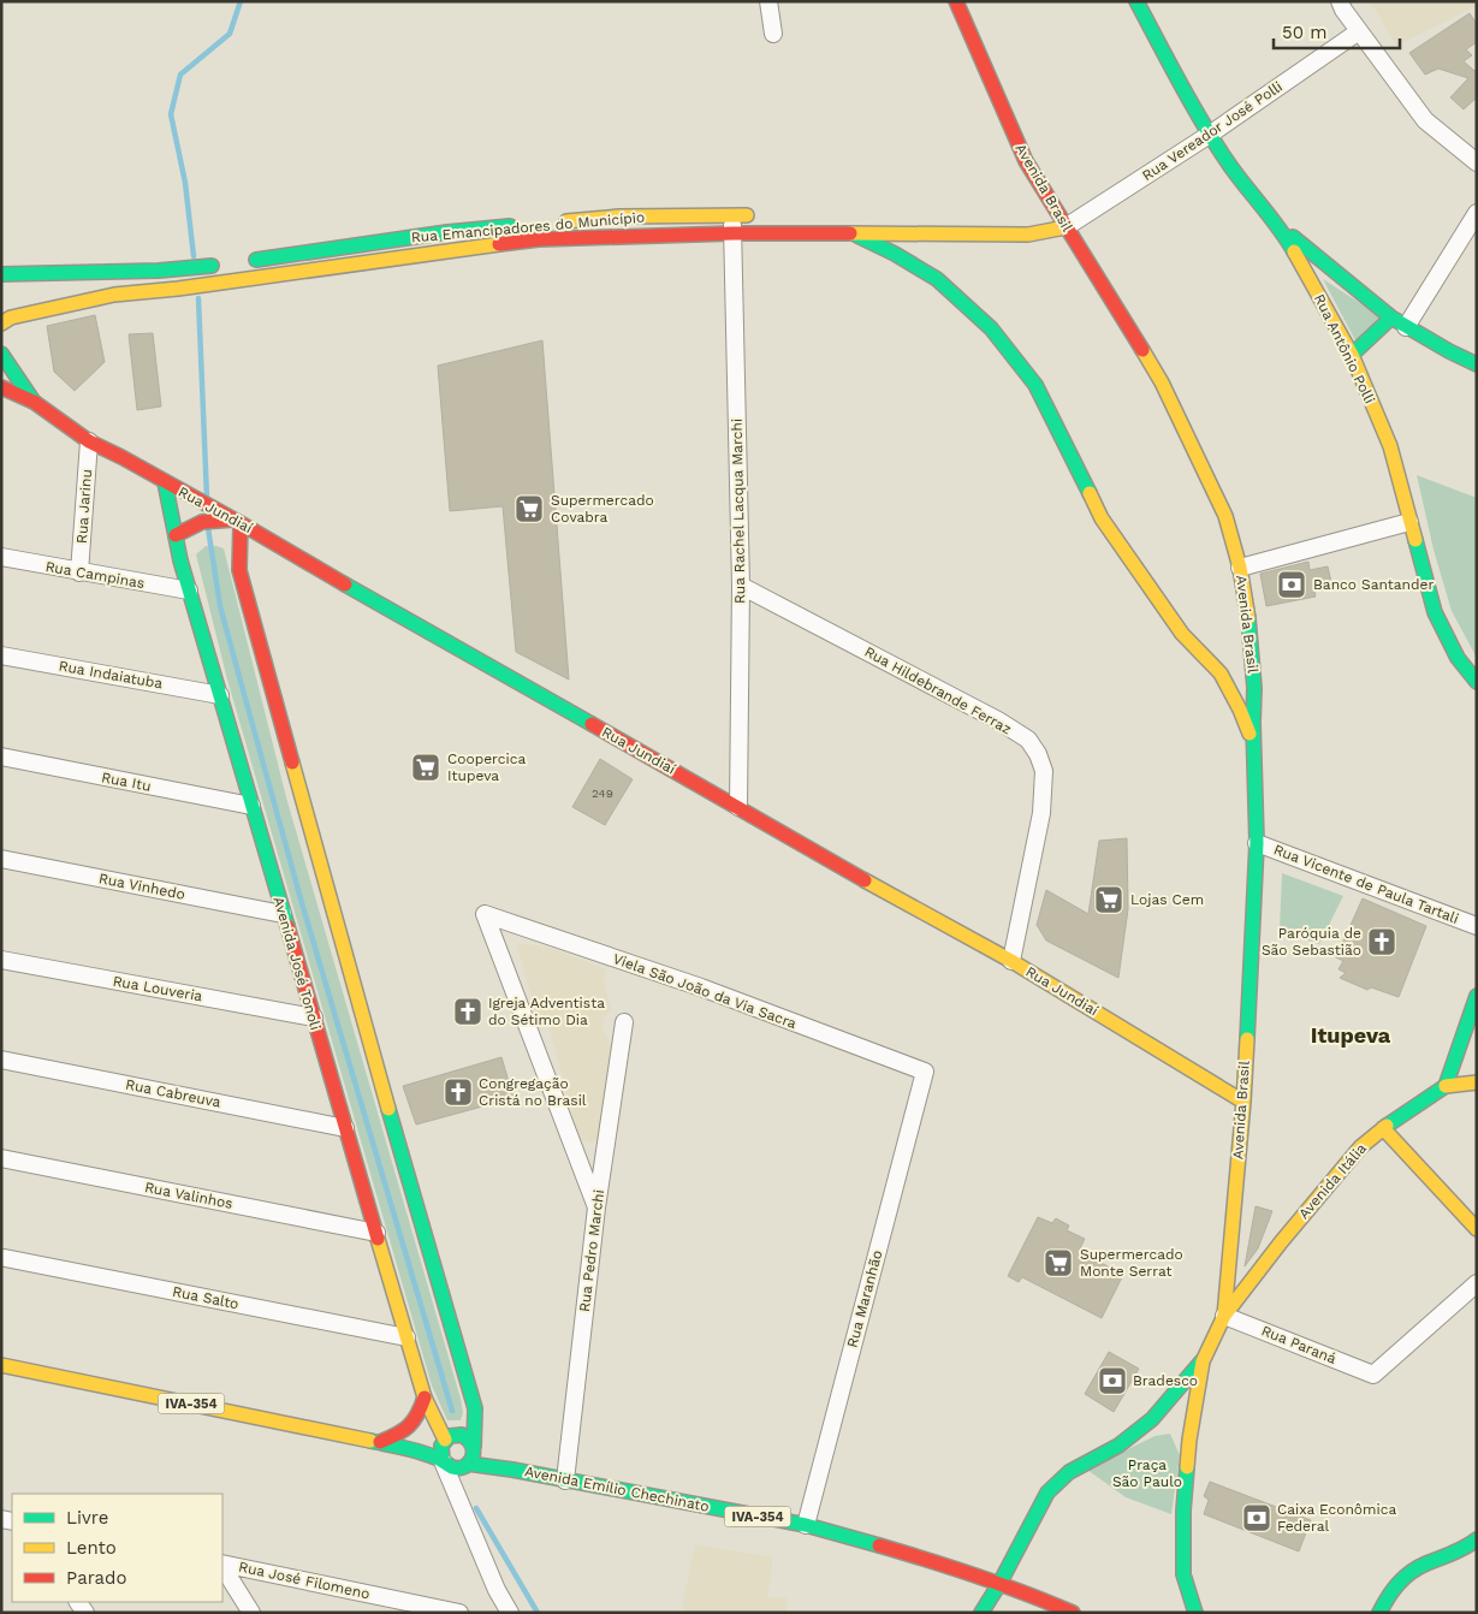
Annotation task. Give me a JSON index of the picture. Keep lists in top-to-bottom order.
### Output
{
  "streets": {
    "main road": [
      "Avenida Brasil",
      "Rua Emancipadores do Município",
      "Rua Antônio Polli",
      "Rua Jundiaí",
      "Avenida José Tonoli",
      "Avenida Itália",
      "IVA-354",
      "Avenida Emílio Chechinato"
    ],
    "street": [
      "Rua Vereador José Polli",
      "Rua Jarinu",
      "Rua Rachel Lacqua Marchi",
      "Rua Campinas",
      "Rua Indaiatuba",
      "Rua Hildebrande Ferraz",
      "Rua Itu",
      "Rua Vicente de Paula Tartali",
      "Rua Vinhedo",
      "Rua Louveria",
      "Viela São João da Via Sacra",
      "Rua Cabreuva",
      "Rua Valinhos",
      "Rua Pedro Marchi",
      "Rua Salto",
      "Rua Maranhão",
      "Rua Paraná",
      "Rua José Filomeno"
    ]
  },
  "crossings": [
    ["Rua Vereador José Polli", "Avenida Brasil"],
    ["Rua Vereador José Polli", "Rua Emancipadores do Município"],
    ["Rua Vereador José Polli", "Rua Antônio Polli"],
    ["Avenida Brasil", "Rua Emancipadores do Município"],
    ["Avenida Brasil", "Rua Jundiaí"],
    ["Avenida Brasil", "Rua Vicente de Paula Tartali"],
    ["Avenida Brasil", "Avenida Itália"],
    ["Avenida Brasil", "Rua Paraná"],
    ["Rua Emancipadores do Município", "Rua Rachel Lacqua Marchi"],
    ["Rua Jarinu", "Rua Jundiaí"],
    ["Rua Jarinu", "Rua Campinas"],
    ["Rua Jundiaí", "Rua Rachel Lacqua Marchi"],
    ["Rua Jundiaí", "Rua Hildebrande Ferraz"],
    ["Rua Jundiaí", "Avenida José Tonoli"],
    ["Rua Rachel Lacqua Marchi", "Rua Hildebrande Ferraz"],
    ["Rua Campinas", "Avenida José Tonoli"],
    ["Rua Indaiatuba", "Avenida José Tonoli"],
    ["Rua Itu", "Avenida José Tonoli"],
    ["Rua Vinhedo", "Avenida José Tonoli"],
    ["Avenida José Tonoli", "Rua Louveria"],
    ["Avenida José Tonoli", "Rua Cabreuva"],
    ["Avenida José Tonoli", "Rua Valinhos"],
    ["Avenida José Tonoli", "Rua Salto"],
    ["Avenida José Tonoli", "IVA-354"],
    ["Avenida José Tonoli", "Avenida Emílio Chechinato"],
    ["Viela São João da Via Sacra", "Rua Pedro Marchi"],
    ["Viela São João da Via Sacra", "Rua Maranhão"],
    ["Avenida Itália", "Rua Paraná"],
    ["Rua Pedro Marchi", "Avenida Emílio Chechinato"],
    ["Rua Maranhão", "Avenida Emílio Chechinato"],
    ["IVA-354", "Avenida Emílio Chechinato"]
  ],
  "districts": ["Itupeva"],
  "parks": ["Praça São Paulo"],
  "places": {
    "supermarket": [
      "Supermercado Covabra",
      "Coopercica Itupeva",
      "Lojas Cem",
      "Supermercado Monte Serrat"
    ],
    "bank": ["Banco Santander", "Bradesco", "Caixa Econômica Federal"],
    "church": ["Paróquia de São Sebastião", "Igreja Adventista do Sétimo Dia", "Congregação Cristá no Brasil"]
  },
  "house_numbers": ["249"],
  "legend": ["Livre", "Lento", "Parado"],
  "scale_bar": "50 m"
}
